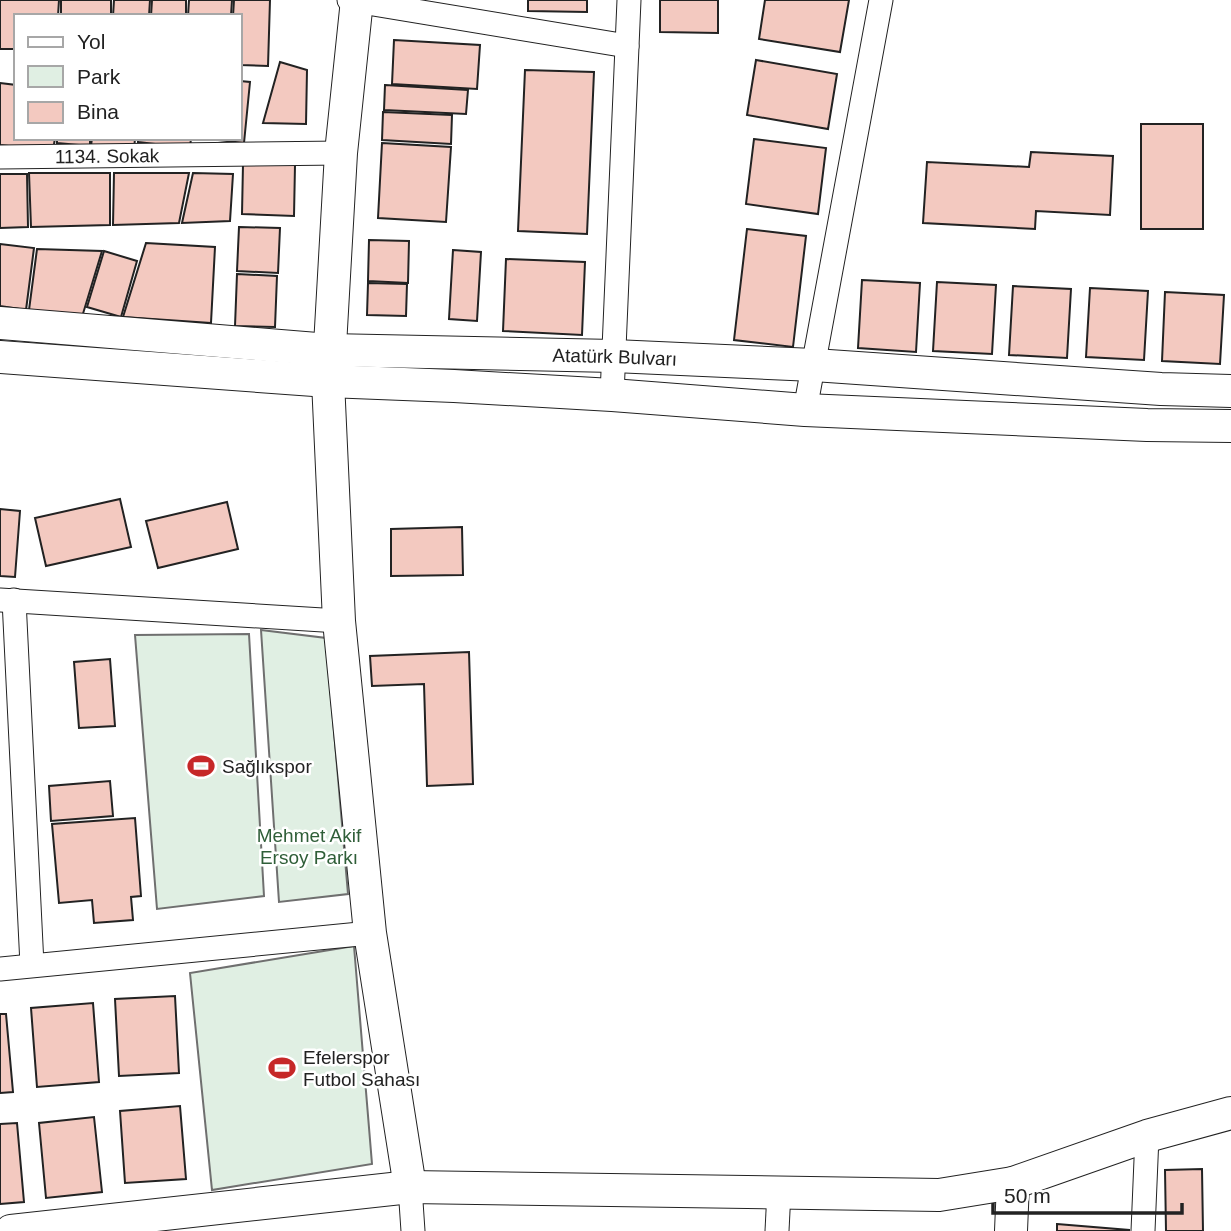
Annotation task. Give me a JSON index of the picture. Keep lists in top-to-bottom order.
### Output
{
  "streets": {
    "street": ["1134. Sokak", "Atatürk Bulvarı"]
  },
  "parks": ["Mehmet Akif Ersoy Parkı"],
  "places": {
    "sports": ["Sağlıkspor", "Efelerspor Futbol Sahası"]
  },
  "legend": ["Yol", "Park", "Bina"],
  "scale_bar": "50 m"
}
